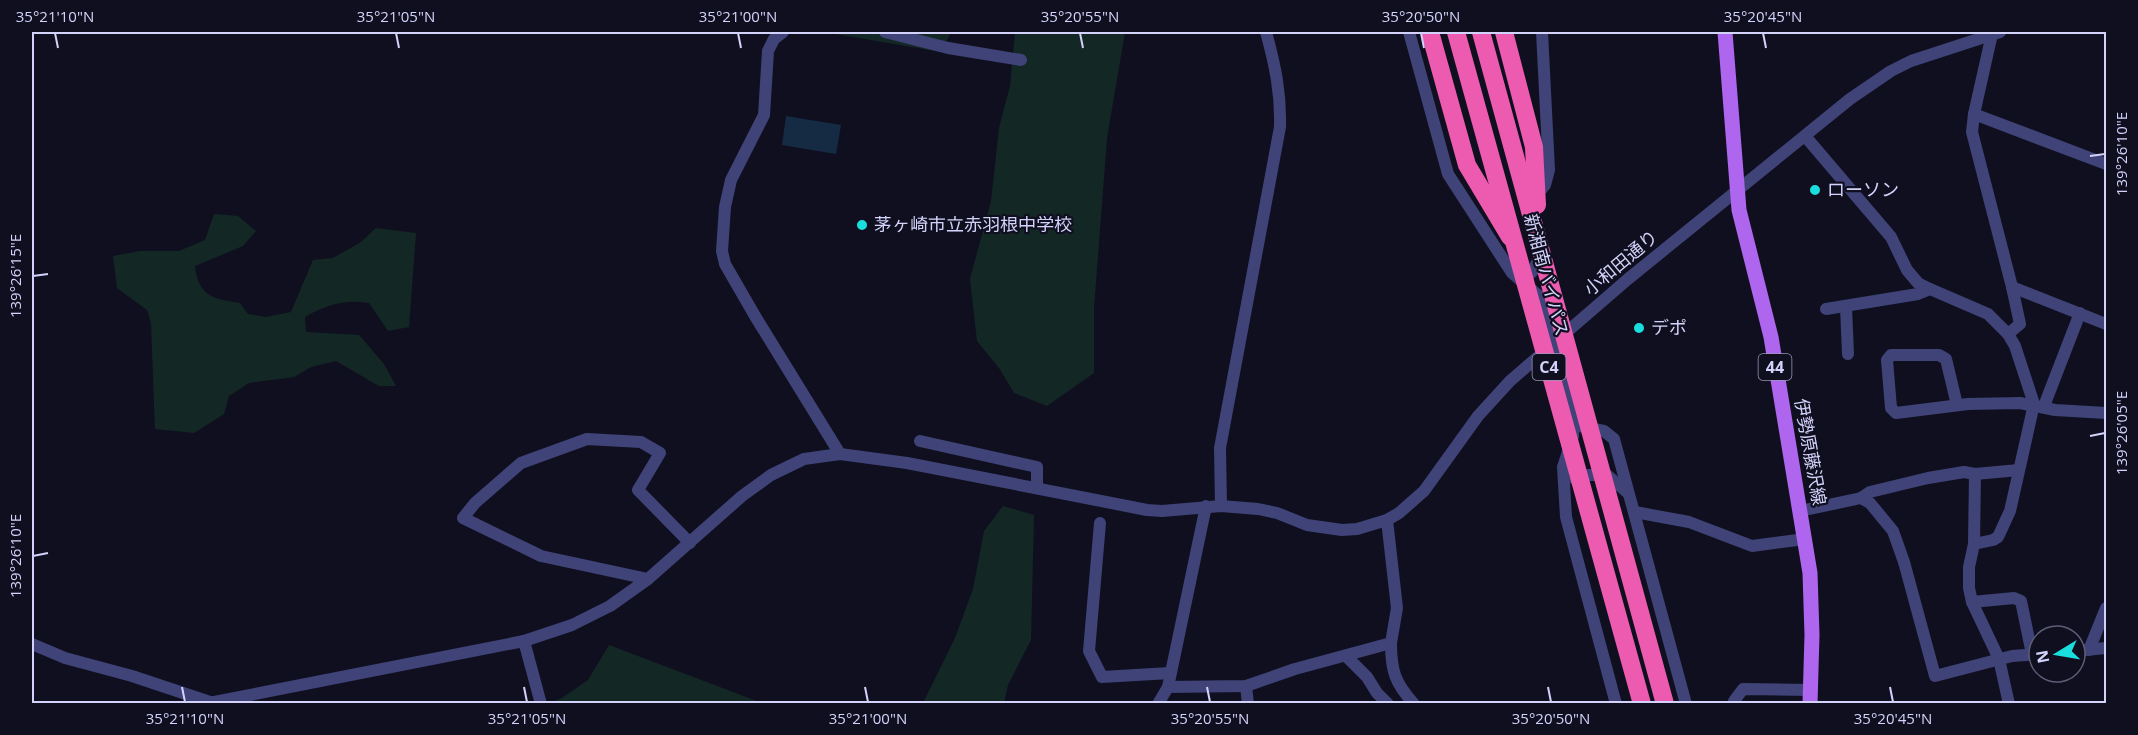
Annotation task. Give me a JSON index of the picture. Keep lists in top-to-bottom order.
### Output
{
  "streets": {
    "highway": ["新湘南バイパス", "C4"],
    "main road": ["44", "伊勢原藤沢線"],
    "street": ["小和田通り"]
  },
  "crossings": [
    ["小和田通り", "伊勢原藤沢線"]
  ],
  "places": ["ローソン", "茅ヶ崎市立赤羽根中学校", "デポ"],
  "north": "left",
  "coordinates": [
    "35°21'10\"N",
    "35°21'05\"N",
    "35°21'00\"N",
    "35°20'55\"N",
    "35°20'50\"N",
    "35°20'45\"N",
    "139°26'10\"E",
    "139°26'15\"E",
    "139°26'05\"E"
  ]
}
